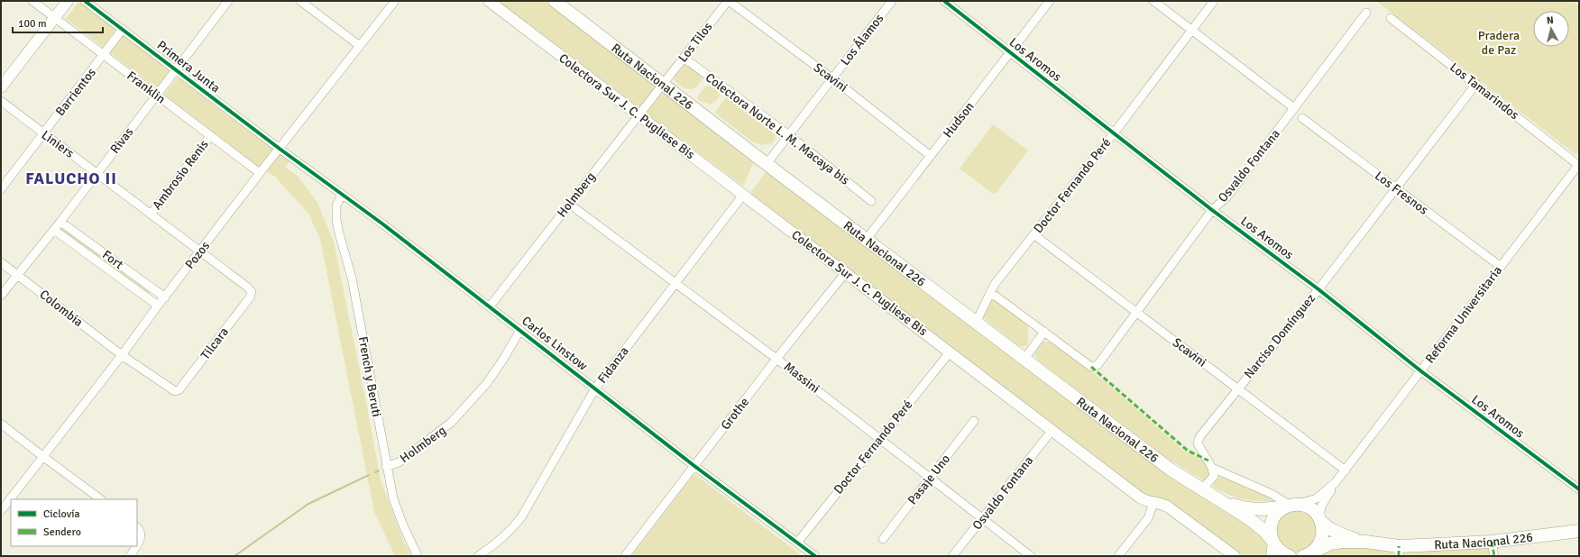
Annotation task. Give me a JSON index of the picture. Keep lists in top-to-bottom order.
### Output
{
  "streets": {
    "highway": ["Ruta Nacional 226"],
    "main road": ["Colectora Sur J. C. Pugliese Bis"],
    "street": [
      "Los Álamos",
      "Los Tilos",
      "Los Aromos",
      "Primera Junta",
      "Scavini",
      "Franklin",
      "Los Tamarindos",
      "Barrientos",
      "Hudson",
      "Colectora Norte L. M. Macaya bis",
      "Rivas",
      "Liniers",
      "Osvaldo Fontana",
      "Ambrosio Renis",
      "Doctor Fernando Peré",
      "Los Fresnos",
      "Holmberg",
      "Pozos",
      "Fort",
      "Colombia",
      "Reforma Universitaria",
      "Narciso Domínguez",
      "Tilcara",
      "Carlos Linstow",
      "Fidanza",
      "French y Beruti",
      "Massini",
      "Grothe",
      "Pasaje Uno"
    ]
  },
  "crossings": [
    ["Los Álamos", "Ruta Nacional 226"],
    ["Los Álamos", "Scavini"],
    ["Los Álamos", "Colectora Norte L. M. Macaya bis"],
    ["Los Tilos", "Ruta Nacional 226"],
    ["Los Tilos", "Scavini"],
    ["Los Tilos", "Colectora Norte L. M. Macaya bis"],
    ["Los Tilos", "Holmberg"],
    ["Los Aromos", "Hudson"],
    ["Los Aromos", "Osvaldo Fontana"],
    ["Los Aromos", "Doctor Fernando Peré"],
    ["Los Aromos", "Reforma Universitaria"],
    ["Los Aromos", "Narciso Domínguez"],
    ["Primera Junta", "Barrientos"],
    ["Primera Junta", "Rivas"],
    ["Primera Junta", "Pozos"],
    ["Primera Junta", "Carlos Linstow"],
    ["Ruta Nacional 226", "Hudson"],
    ["Ruta Nacional 226", "Doctor Fernando Peré"],
    ["Ruta Nacional 226", "Holmberg"],
    ["Ruta Nacional 226", "Reforma Universitaria"],
    ["Scavini", "Hudson"],
    ["Scavini", "Osvaldo Fontana"],
    ["Scavini", "Doctor Fernando Peré"],
    ["Scavini", "Reforma Universitaria"],
    ["Scavini", "Narciso Domínguez"],
    ["Franklin", "Barrientos"],
    ["Franklin", "Rivas"],
    ["Franklin", "Ambrosio Renis"],
    ["Franklin", "Pozos"],
    ["Los Tamarindos", "Reforma Universitaria"],
    ["Los Tamarindos", "Narciso Domínguez"],
    ["Barrientos", "Liniers"],
    ["Colectora Sur J. C. Pugliese Bis", "Osvaldo Fontana"],
    ["Colectora Sur J. C. Pugliese Bis", "Doctor Fernando Peré"],
    ["Colectora Sur J. C. Pugliese Bis", "Holmberg"],
    ["Colectora Sur J. C. Pugliese Bis", "Fidanza"],
    ["Colectora Sur J. C. Pugliese Bis", "Grothe"],
    ["Rivas", "Liniers"],
    ["Rivas", "Fort"],
    ["Rivas", "Colombia"],
    ["Liniers", "Ambrosio Renis"],
    ["Liniers", "Pozos"],
    ["Liniers", "Tilcara"],
    ["Osvaldo Fontana", "Massini"],
    ["Doctor Fernando Peré", "Carlos Linstow"],
    ["Doctor Fernando Peré", "Massini"],
    ["Los Fresnos", "Reforma Universitaria"],
    ["Los Fresnos", "Narciso Domínguez"],
    ["Holmberg", "Carlos Linstow"],
    ["Holmberg", "French y Beruti"],
    ["Holmberg", "Massini"],
    ["Pozos", "Fort"],
    ["Pozos", "Colombia"],
    ["Pozos", "Carlos Linstow"],
    ["Colombia", "Tilcara"],
    ["Carlos Linstow", "Fidanza"],
    ["Carlos Linstow", "French y Beruti"],
    ["Carlos Linstow", "Grothe"],
    ["Fidanza", "Massini"],
    ["Massini", "Grothe"],
    ["Massini", "Pasaje Uno"]
  ],
  "districts": ["FALUCHO II"],
  "parks": ["Pradera de Paz"],
  "legend": ["Ciclovía", "Sendero"],
  "scale_bar": "100 m",
  "north": "top"
}
